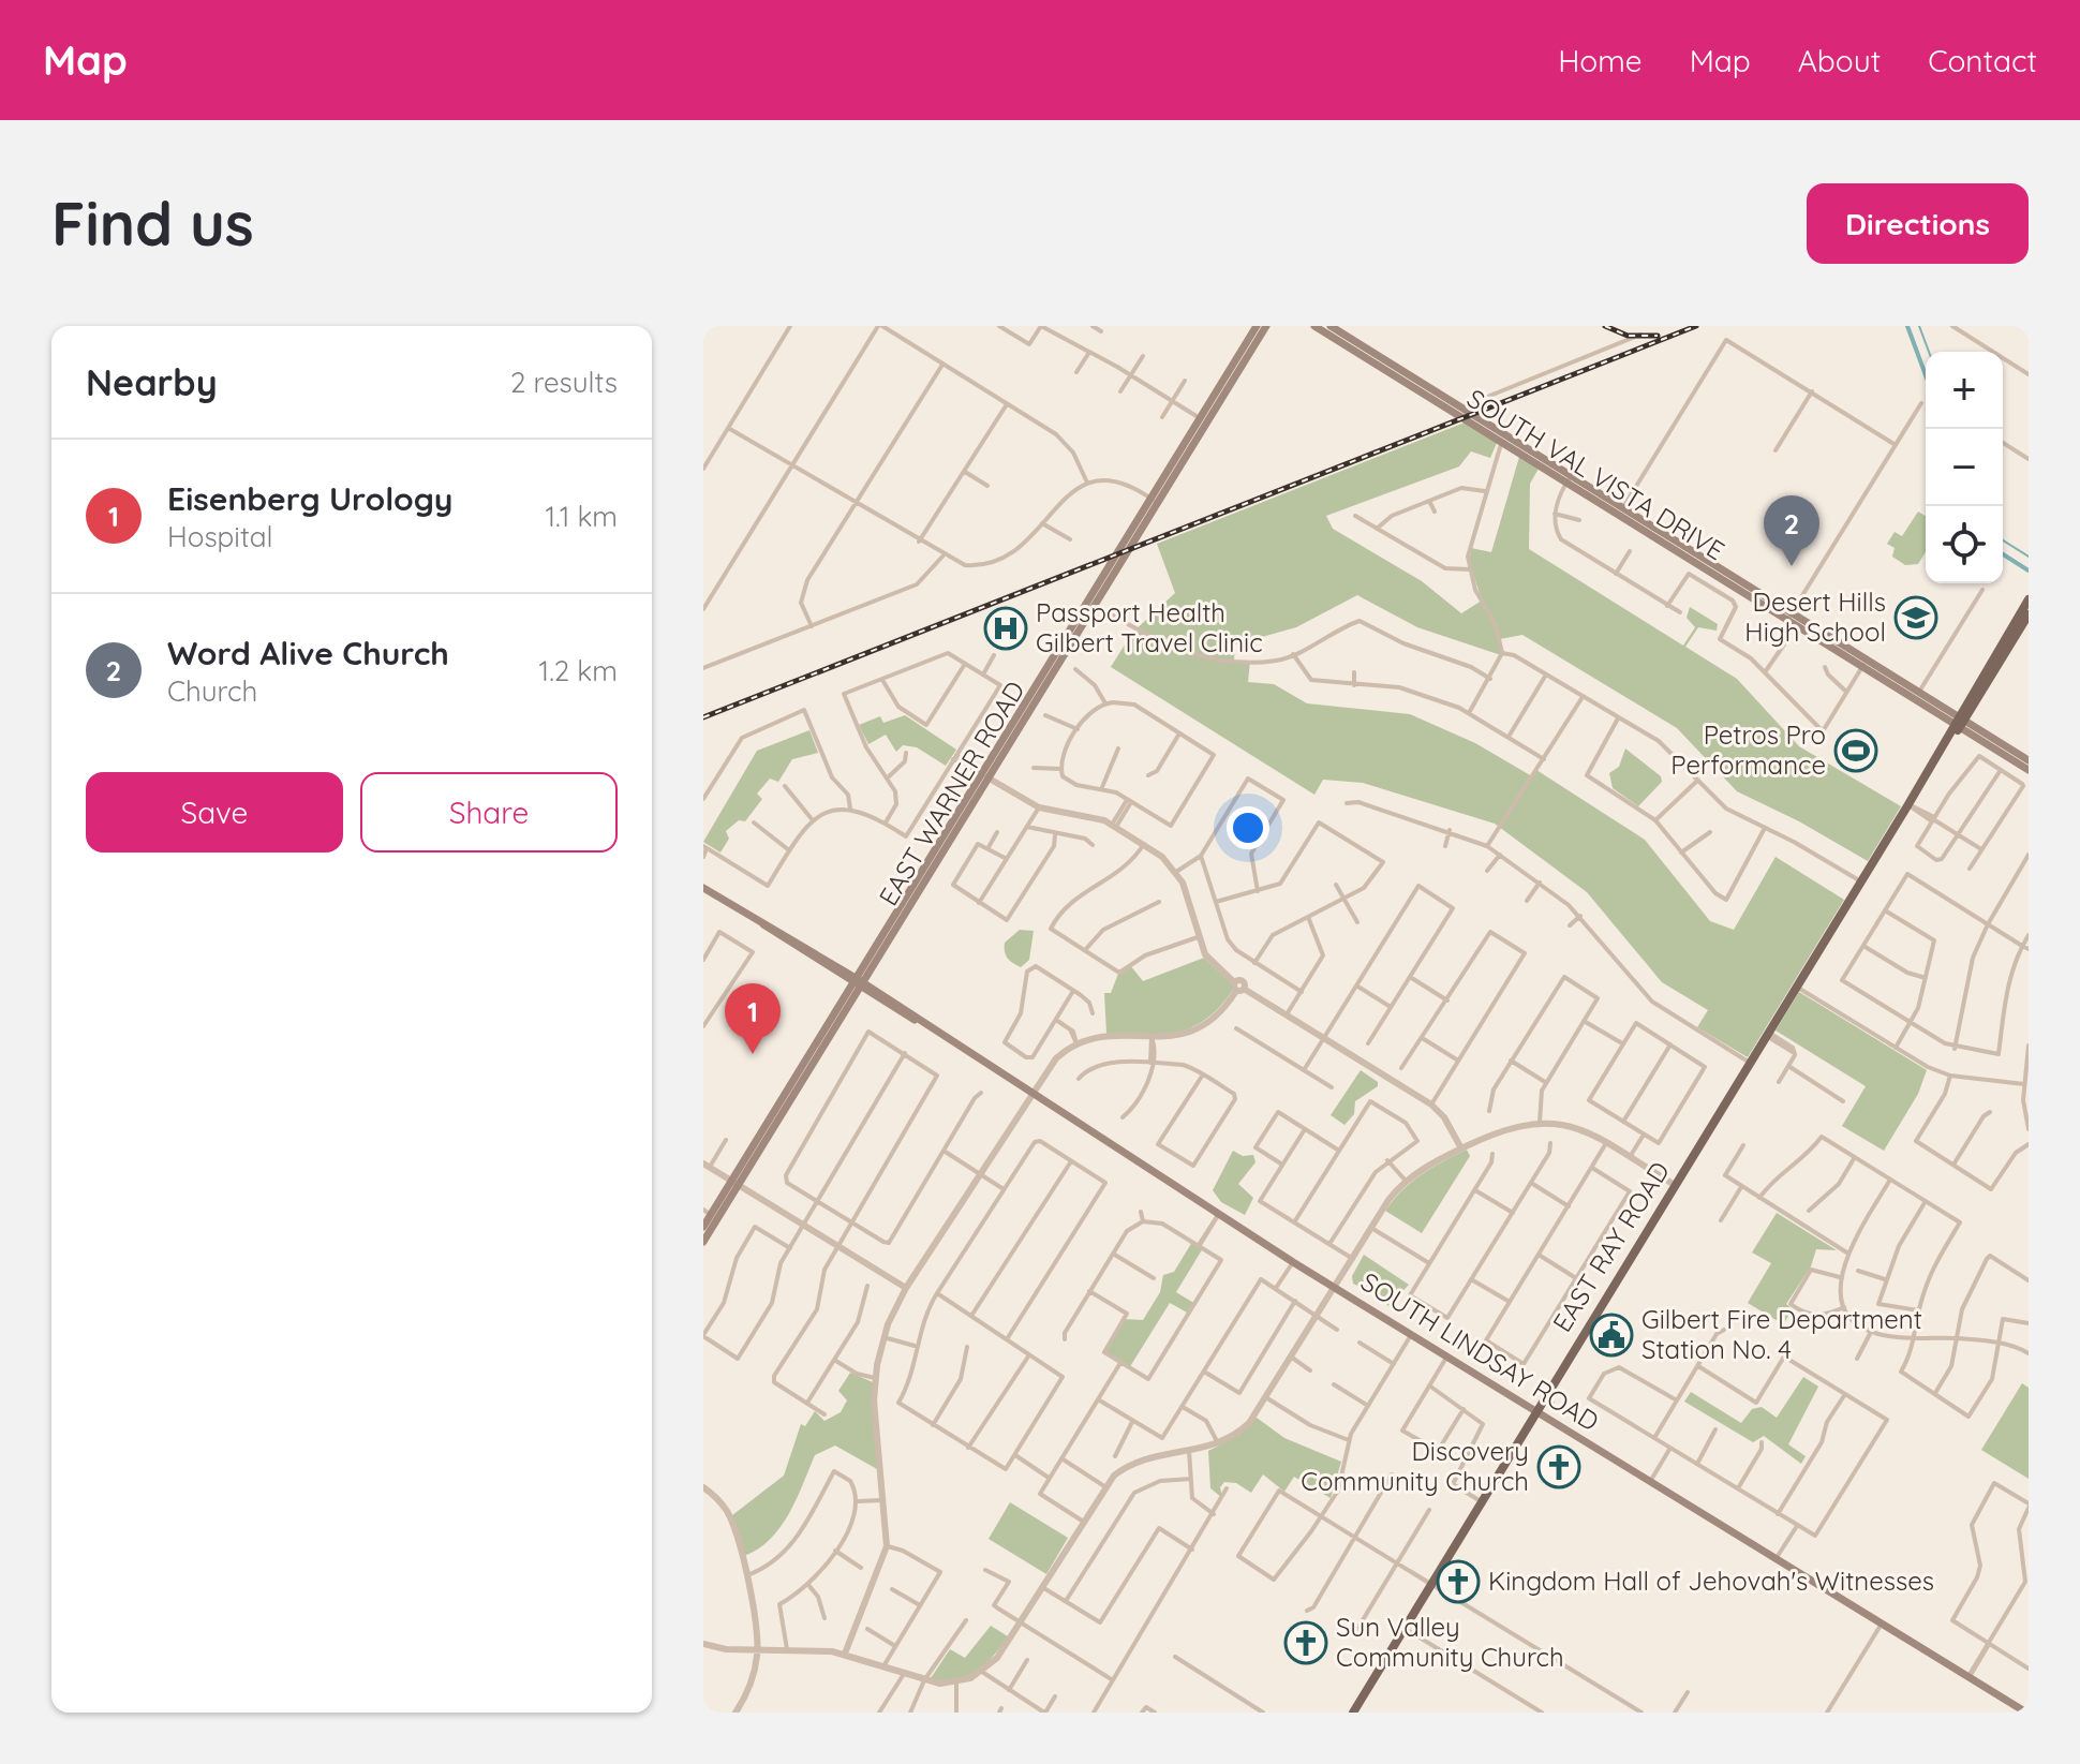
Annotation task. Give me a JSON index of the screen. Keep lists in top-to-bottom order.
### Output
{
  "streets": {
    "main road": [
      "SOUTH VAL VISTA DRIVE",
      "EAST WARNER ROAD",
      "EAST RAY ROAD",
      "SOUTH LINDSAY ROAD"
    ]
  },
  "crossings": [
    ["SOUTH VAL VISTA DRIVE", "EAST RAY ROAD"],
    ["EAST WARNER ROAD", "SOUTH LINDSAY ROAD"],
    ["EAST RAY ROAD", "SOUTH LINDSAY ROAD"]
  ],
  "places": {
    "school or university": ["Desert Hills High School"],
    "hospital": ["Passport Health Gilbert Travel Clinic"],
    "sports": ["Petros Pro Performance"],
    "public building": ["Gilbert Fire Department Station No. 4"],
    "church": ["Discovery Community Church", "Kingdom Hall of Jehovah's Witnesses", "Sun Valley Community Church"]
  },
  "page": {
    "header": "Map",
    "nav": [
      "Home",
      "Map",
      "About",
      "Contact"
    ],
    "buttons": [
      "Directions",
      ["Save", "Share"]
    ],
    "title": "Find us",
    "heading": ["Nearby", "2 results"],
    "map_buttons": ["+", "−"],
    "list": [
      {
        "mark": "1",
        "name": "Eisenberg Urology",
        "note": "Hospital",
        "value": "1.1 km"
      },
      {
        "mark": "2",
        "name": "Word Alive Church",
        "note": "Church",
        "value": "1.2 km"
      }
    ],
    "pins": ["2", "1"]
  }
}
